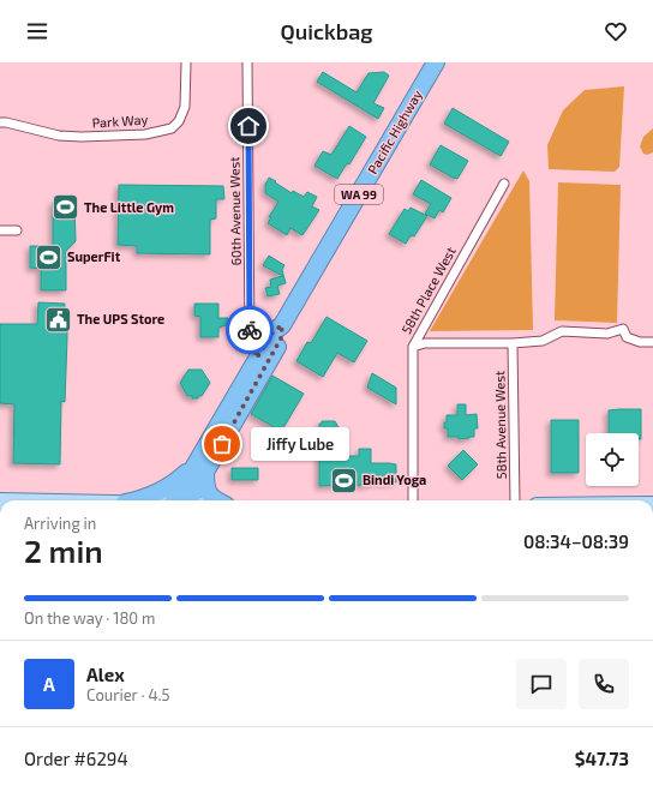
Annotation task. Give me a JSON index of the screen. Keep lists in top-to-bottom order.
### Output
{
  "streets": {
    "highway": ["Pacific Highway", "WA 99"],
    "street": [
      "Park Way",
      "60th Avenue West",
      "58th Place West",
      "58th Avenue West"
    ]
  },
  "crossings": [
    ["Pacific Highway", "60th Avenue West"]
  ],
  "places": {
    "sports": ["The Little Gym", "SuperFit", "Bindi Yoga"],
    "public building": ["The UPS Store"],
    "other": ["Jiffy Lube"]
  },
  "page": {
    "header": "Quickbag",
    "bubble": "Jiffy Lube",
    "heading": ["2 min", "Arriving in", "08:34–08:39"],
    "panel": [
      "Alex",
      "Courier · 4.5",
      "Order #6294",
      "$47.73"
    ],
    "bar": "On the way · 180 m",
    "round": "A"
  }
}
